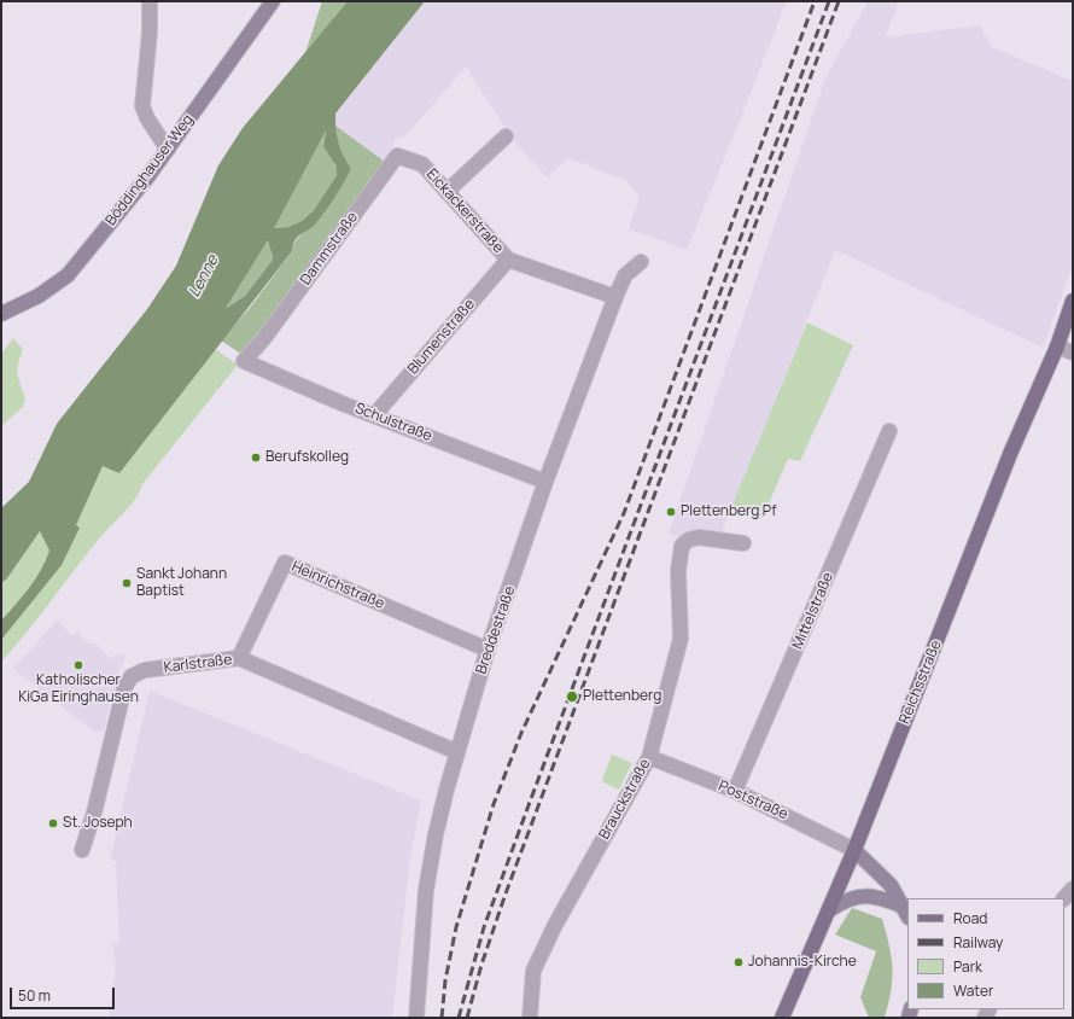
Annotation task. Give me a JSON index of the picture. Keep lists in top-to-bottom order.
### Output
{
  "streets": {
    "main road": ["Reichsstraße"],
    "street": [
      "Böddinghauser Weg",
      "Eickackerstraße",
      "Dammstraße",
      "Blumenstraße",
      "Schulstraße",
      "Heinrichstraße",
      "Mittelstraße",
      "Breddestraße",
      "Karlstraße",
      "Brauckstraße",
      "Poststraße"
    ]
  },
  "crossings": [
    ["Eickackerstraße", "Dammstraße"],
    ["Eickackerstraße", "Blumenstraße"],
    ["Eickackerstraße", "Breddestraße"],
    ["Dammstraße", "Schulstraße"],
    ["Blumenstraße", "Schulstraße"],
    ["Schulstraße", "Breddestraße"],
    ["Heinrichstraße", "Breddestraße"],
    ["Heinrichstraße", "Karlstraße"],
    ["Mittelstraße", "Poststraße"],
    ["Breddestraße", "Karlstraße"],
    ["Reichsstraße", "Poststraße"],
    ["Brauckstraße", "Poststraße"]
  ],
  "water": ["Lenne"],
  "places": [
    "Berufskolleg",
    "Plettenberg Pf",
    "Sankt Johann Baptist",
    "Katholischer KiGa Eiringhausen",
    "Plettenberg",
    "St. Joseph",
    "Johannis-Kirche"
  ],
  "legend": [
    "Road",
    "Railway",
    "Park",
    "Water"
  ],
  "scale_bar": "50 m"
}
